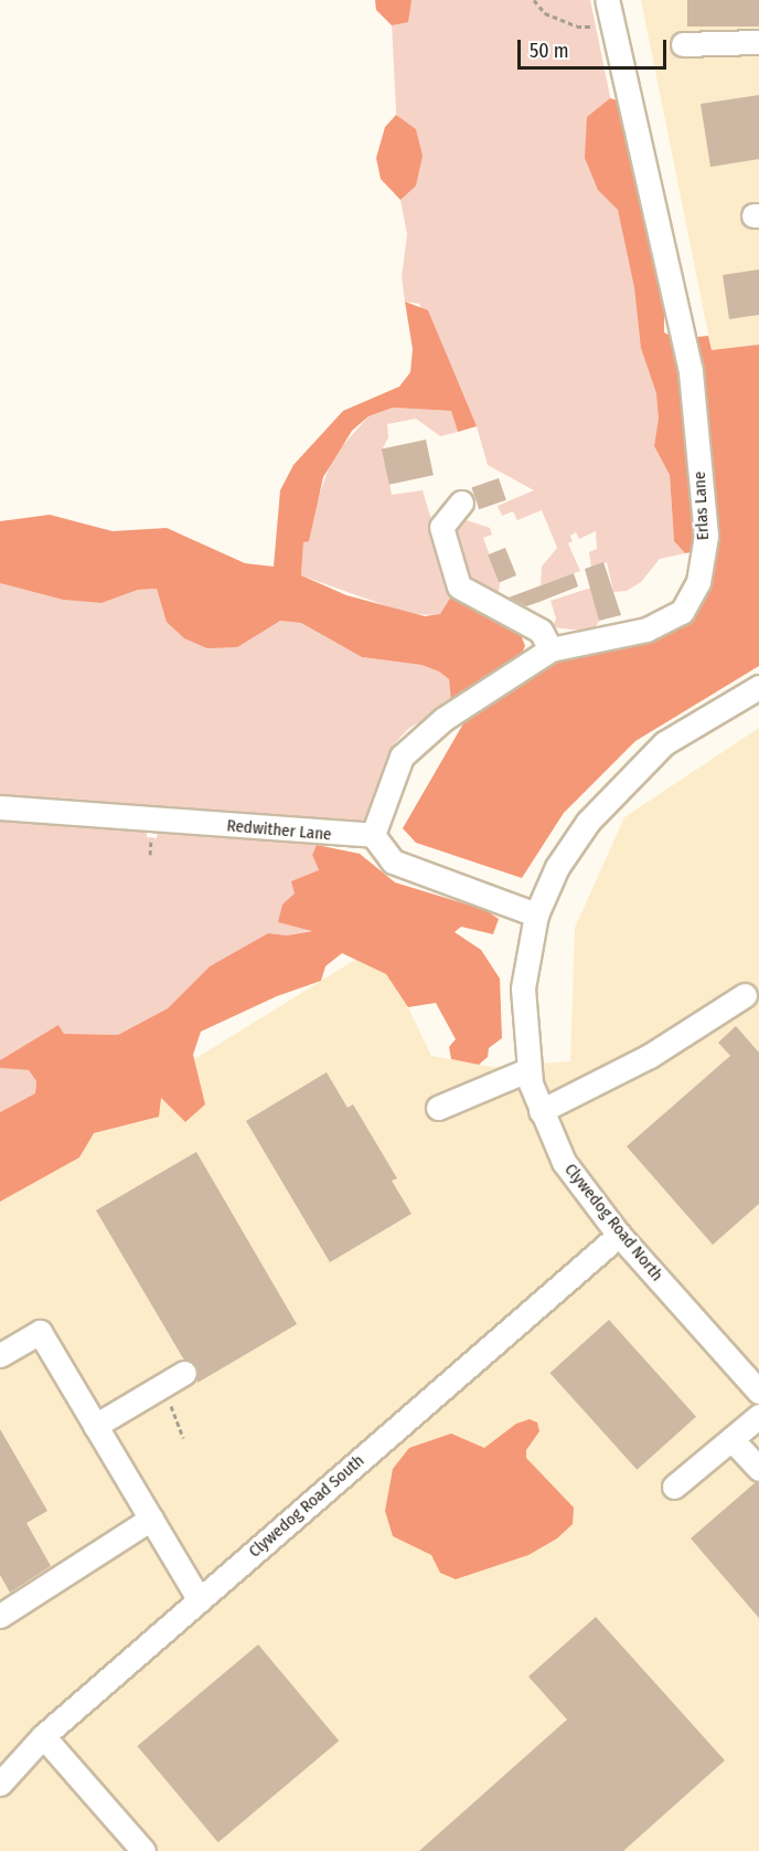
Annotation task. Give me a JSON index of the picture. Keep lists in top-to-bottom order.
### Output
{
  "streets": {
    "street": [
      "Erlas Lane",
      "Redwither Lane",
      "Clywedog Road North",
      "Clywedog Road South"
    ]
  },
  "crossings": [
    ["Erlas Lane", "Redwither Lane"],
    ["Clywedog Road North", "Clywedog Road South"]
  ],
  "scale_bar": "50 m"
}
